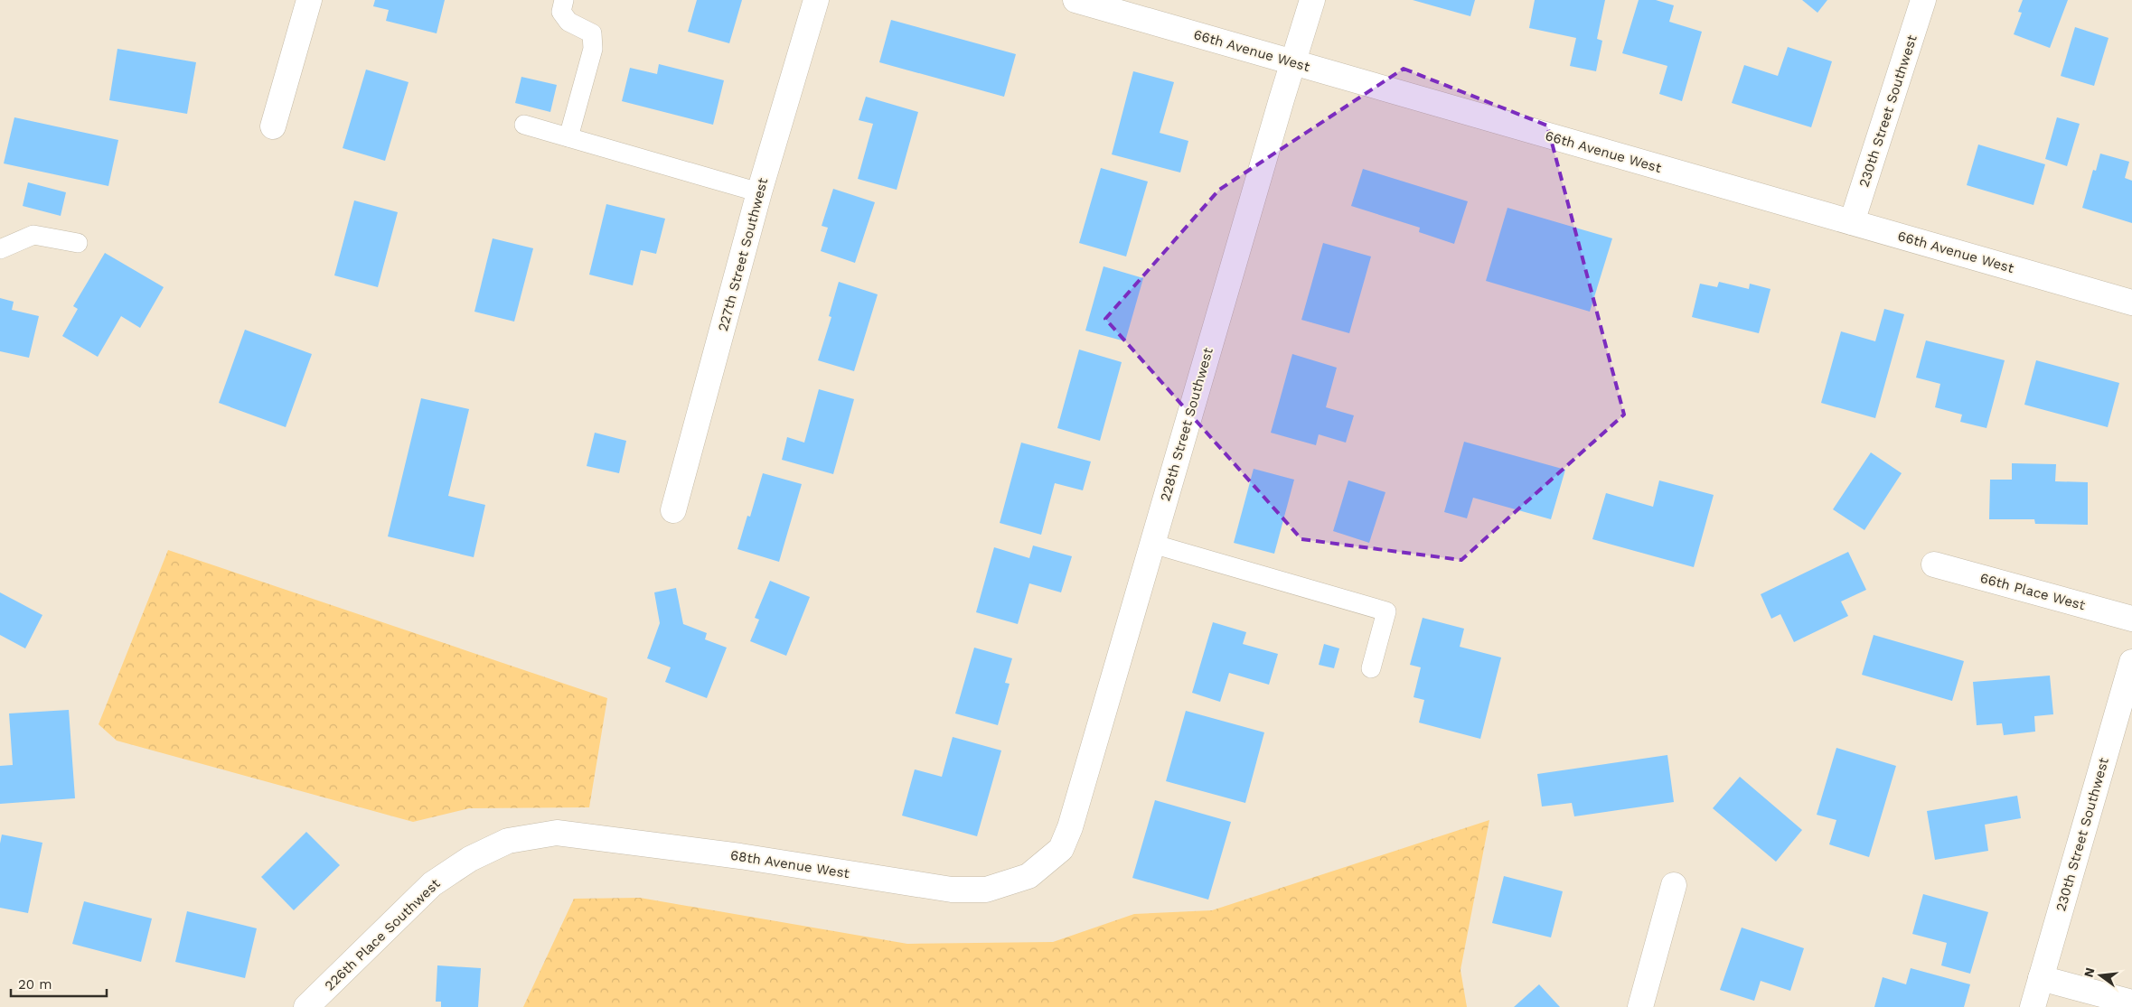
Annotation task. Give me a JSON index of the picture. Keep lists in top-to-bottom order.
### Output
{
  "streets": {
    "street": [
      "66th Avenue West",
      "230th Street Southwest",
      "227th Street Southwest",
      "228th Street Southwest",
      "66th Place West",
      "68th Avenue West",
      "226th Place Southwest"
    ]
  },
  "crossings": [
    ["66th Avenue West", "230th Street Southwest"],
    ["66th Avenue West", "228th Street Southwest"],
    ["228th Street Southwest", "68th Avenue West"],
    ["68th Avenue West", "226th Place Southwest"]
  ],
  "scale_bar": "20 m",
  "north": "left"
}
